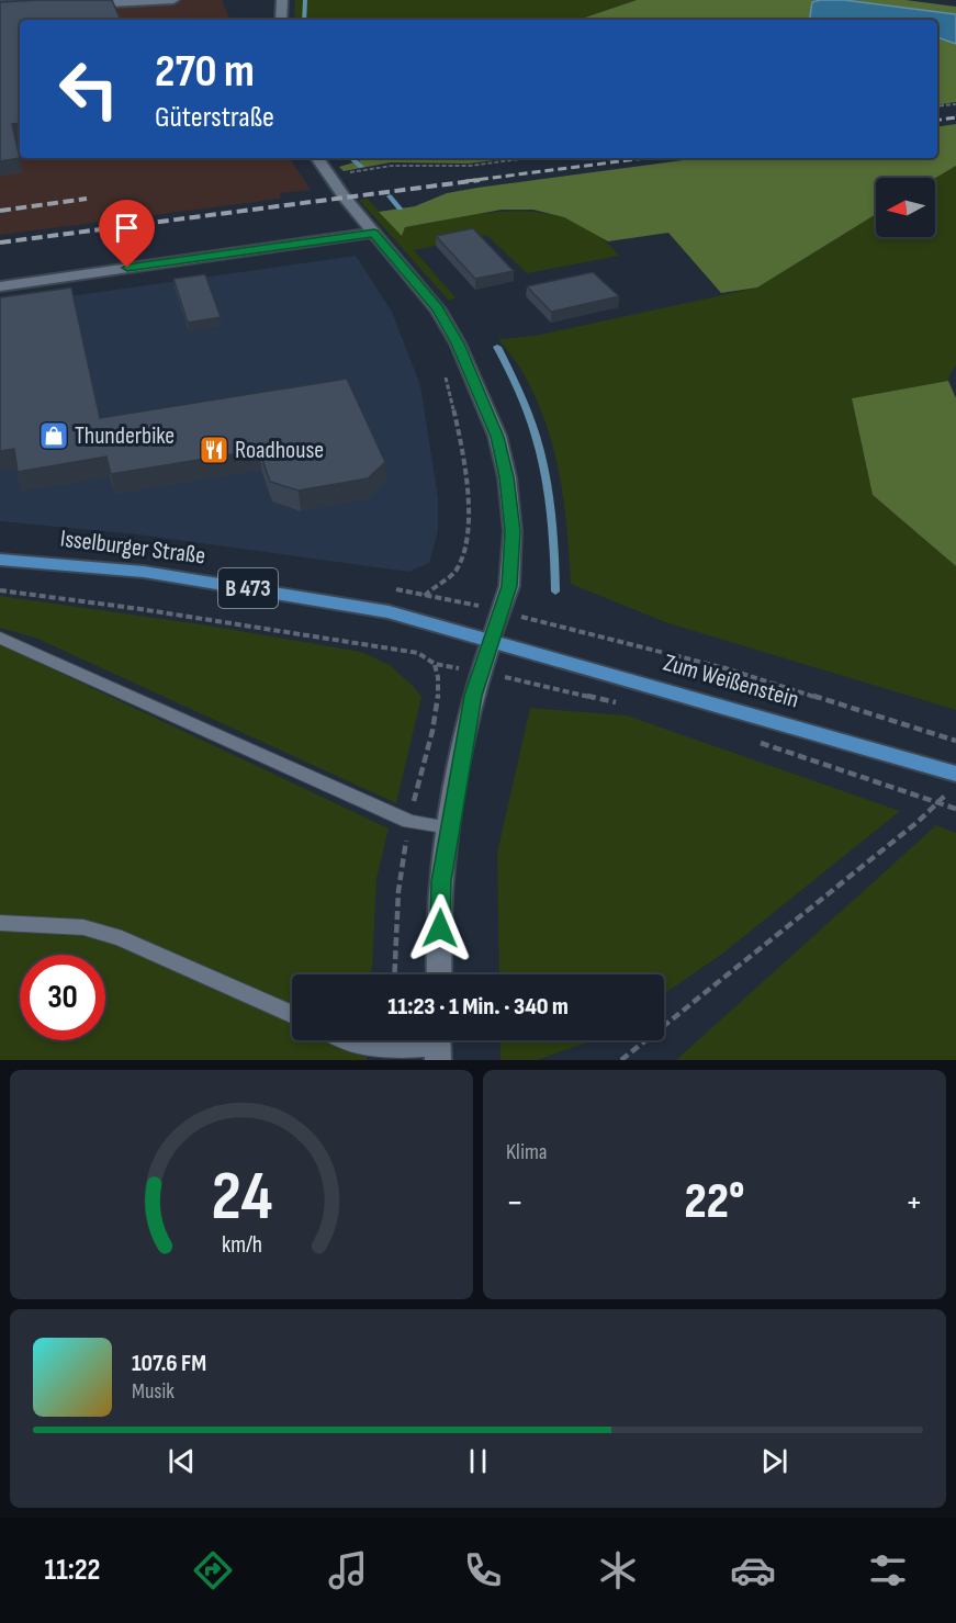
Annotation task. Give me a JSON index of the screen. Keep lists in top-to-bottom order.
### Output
{
  "streets": {
    "main road": ["Isselburger Straße", "B 473", "Zum Weißenstein"]
  },
  "crossings": [
    ["Isselburger Straße", "Zum Weißenstein"]
  ],
  "places": {
    "shop": ["Thunderbike"],
    "restaurant": ["Roadhouse"]
  },
  "north": "left",
  "page": {
    "turn": ["270 m", "Güterstraße"],
    "limit": "30",
    "trip": "11:23 · 1 Min. · 340 m",
    "tile": "Klima",
    "heat": ["−", "22°", "+"],
    "song": ["107.6 FM", "Musik"],
    "tabs": "11:22",
    "gauge": ["24", "km/h"]
  }
}
